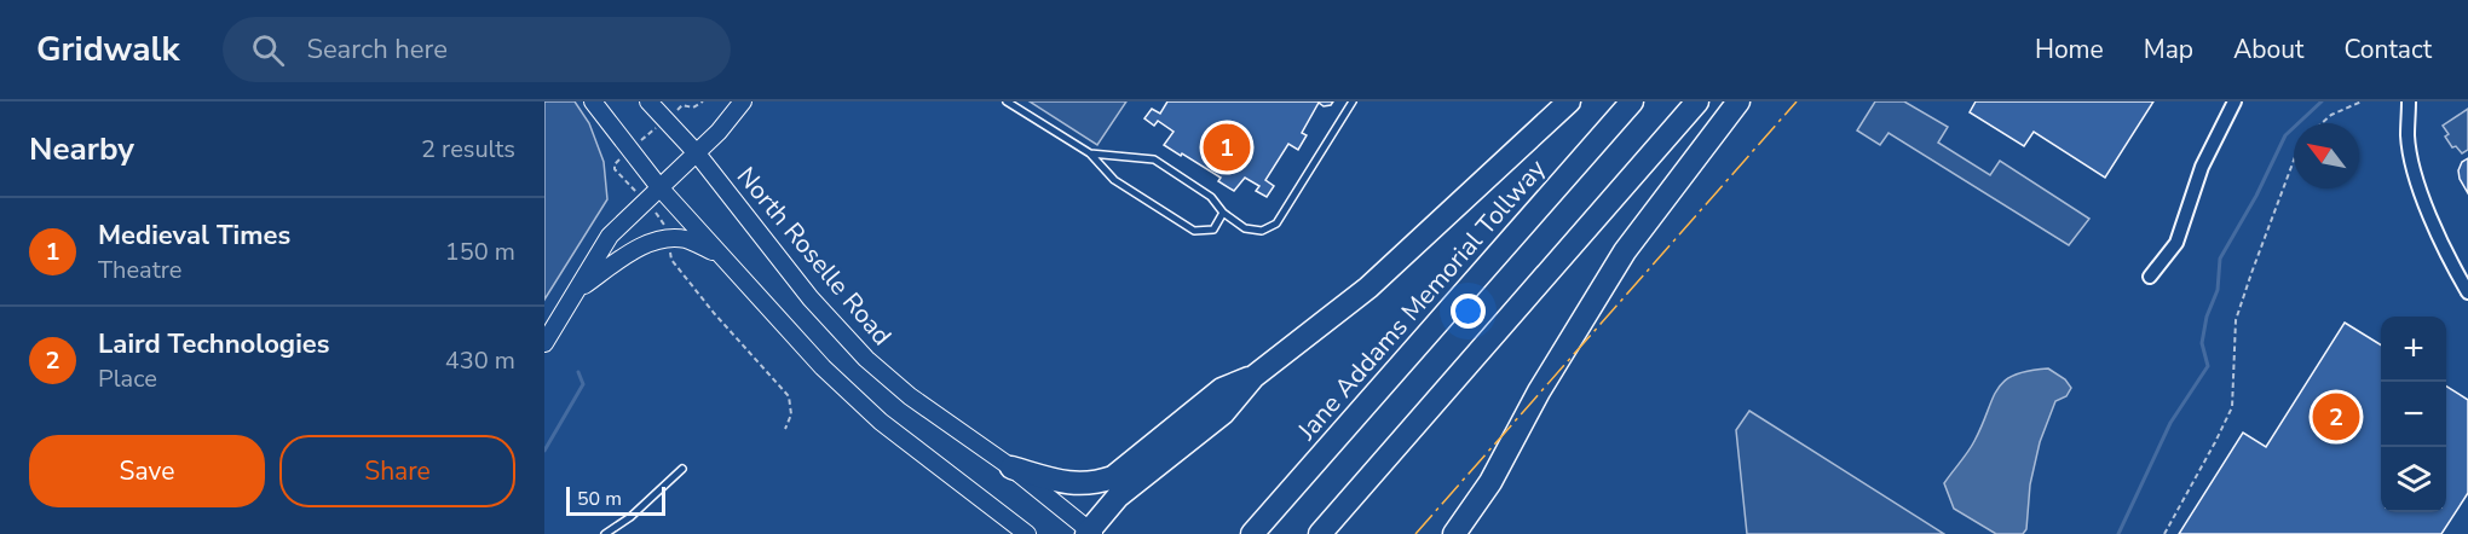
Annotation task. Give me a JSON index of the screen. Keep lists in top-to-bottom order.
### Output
{
  "streets": {
    "highway": ["Jane Addams Memorial Tollway"],
    "main road": ["North Roselle Road"]
  },
  "scale_bar": "50 m",
  "north": "top left",
  "page": {
    "header": "Gridwalk",
    "search": "Search here",
    "nav": [
      "Home",
      "Map",
      "About",
      "Contact"
    ],
    "heading": ["Nearby", "2 results"],
    "pins": ["1", "2"],
    "list": [
      {
        "mark": "1",
        "name": "Medieval Times",
        "note": "Theatre",
        "value": "150 m"
      },
      {
        "mark": "2",
        "name": "Laird Technologies",
        "note": "Place",
        "value": "430 m"
      }
    ],
    "map_buttons": ["+", "−"],
    "buttons": ["Save", "Share"],
    "scale": "50 m"
  }
}
